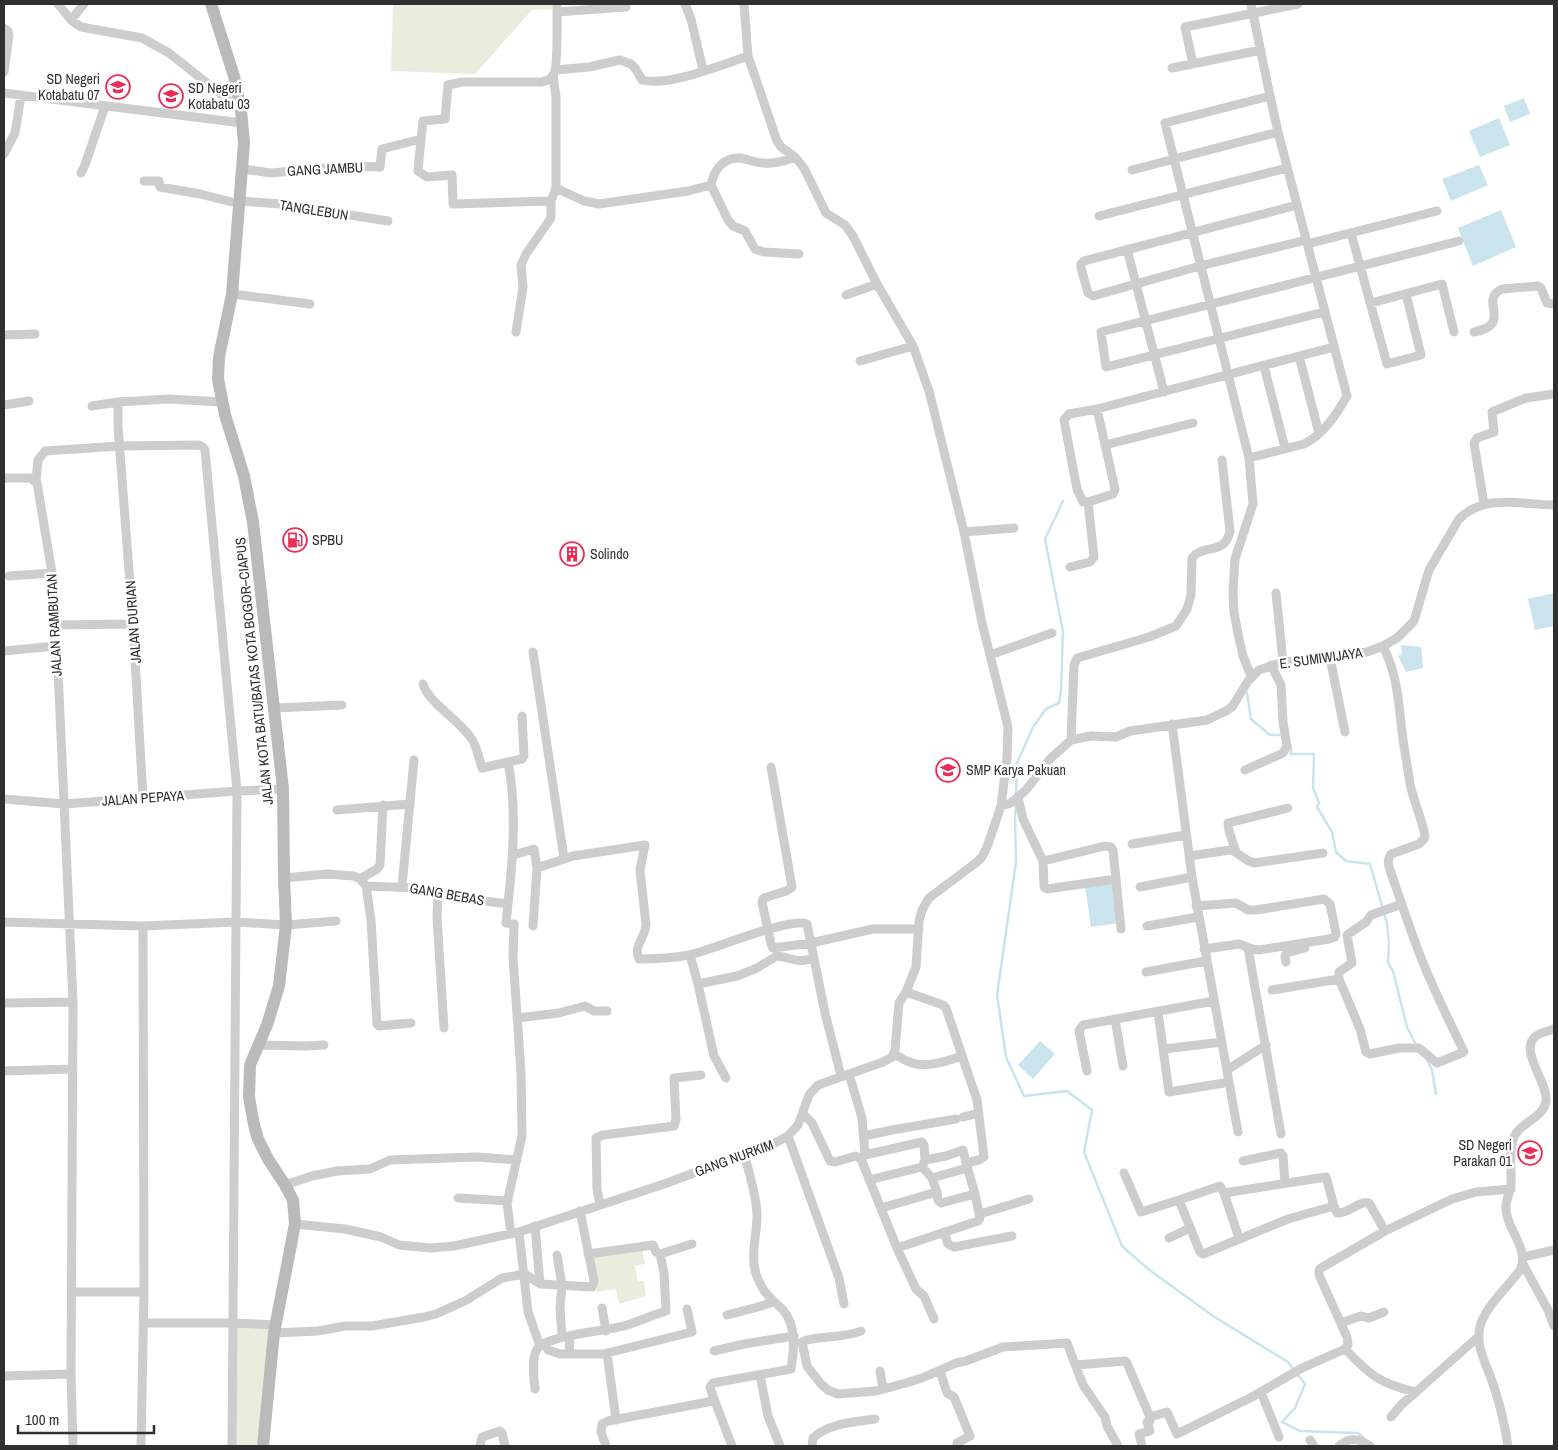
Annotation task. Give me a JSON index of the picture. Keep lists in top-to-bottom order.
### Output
{
  "streets": {
    "main road": ["JALAN KOTA BATU/BATAS KOTA BOGOR–CIAPUS"],
    "street": [
      "GANG JAMBU",
      "TANGLEBUN",
      "JALAN DURIAN",
      "JALAN RAMBUTAN",
      "E. SUMIWIJAYA",
      "JALAN PEPAYA",
      "GANG BEBAS",
      "GANG NURKIM"
    ]
  },
  "crossings": [
    ["GANG JAMBU", "JALAN KOTA BATU/BATAS KOTA BOGOR–CIAPUS"],
    ["TANGLEBUN", "JALAN KOTA BATU/BATAS KOTA BOGOR–CIAPUS"],
    ["JALAN DURIAN", "JALAN PEPAYA"],
    ["JALAN RAMBUTAN", "JALAN PEPAYA"],
    ["JALAN KOTA BATU/BATAS KOTA BOGOR–CIAPUS", "JALAN PEPAYA"],
    ["JALAN KOTA BATU/BATAS KOTA BOGOR–CIAPUS", "GANG BEBAS"],
    ["JALAN KOTA BATU/BATAS KOTA BOGOR–CIAPUS", "GANG NURKIM"]
  ],
  "places": {
    "school or university": [
      "SD Negeri Kotabatu 07",
      "SD Negeri Kotabatu 03",
      "SMP Karya Pakuan",
      "SD Negeri Parakan 01"
    ],
    "fuel station": ["SPBU"],
    "building": ["Solindo"]
  },
  "scale_bar": "100 m"
}
